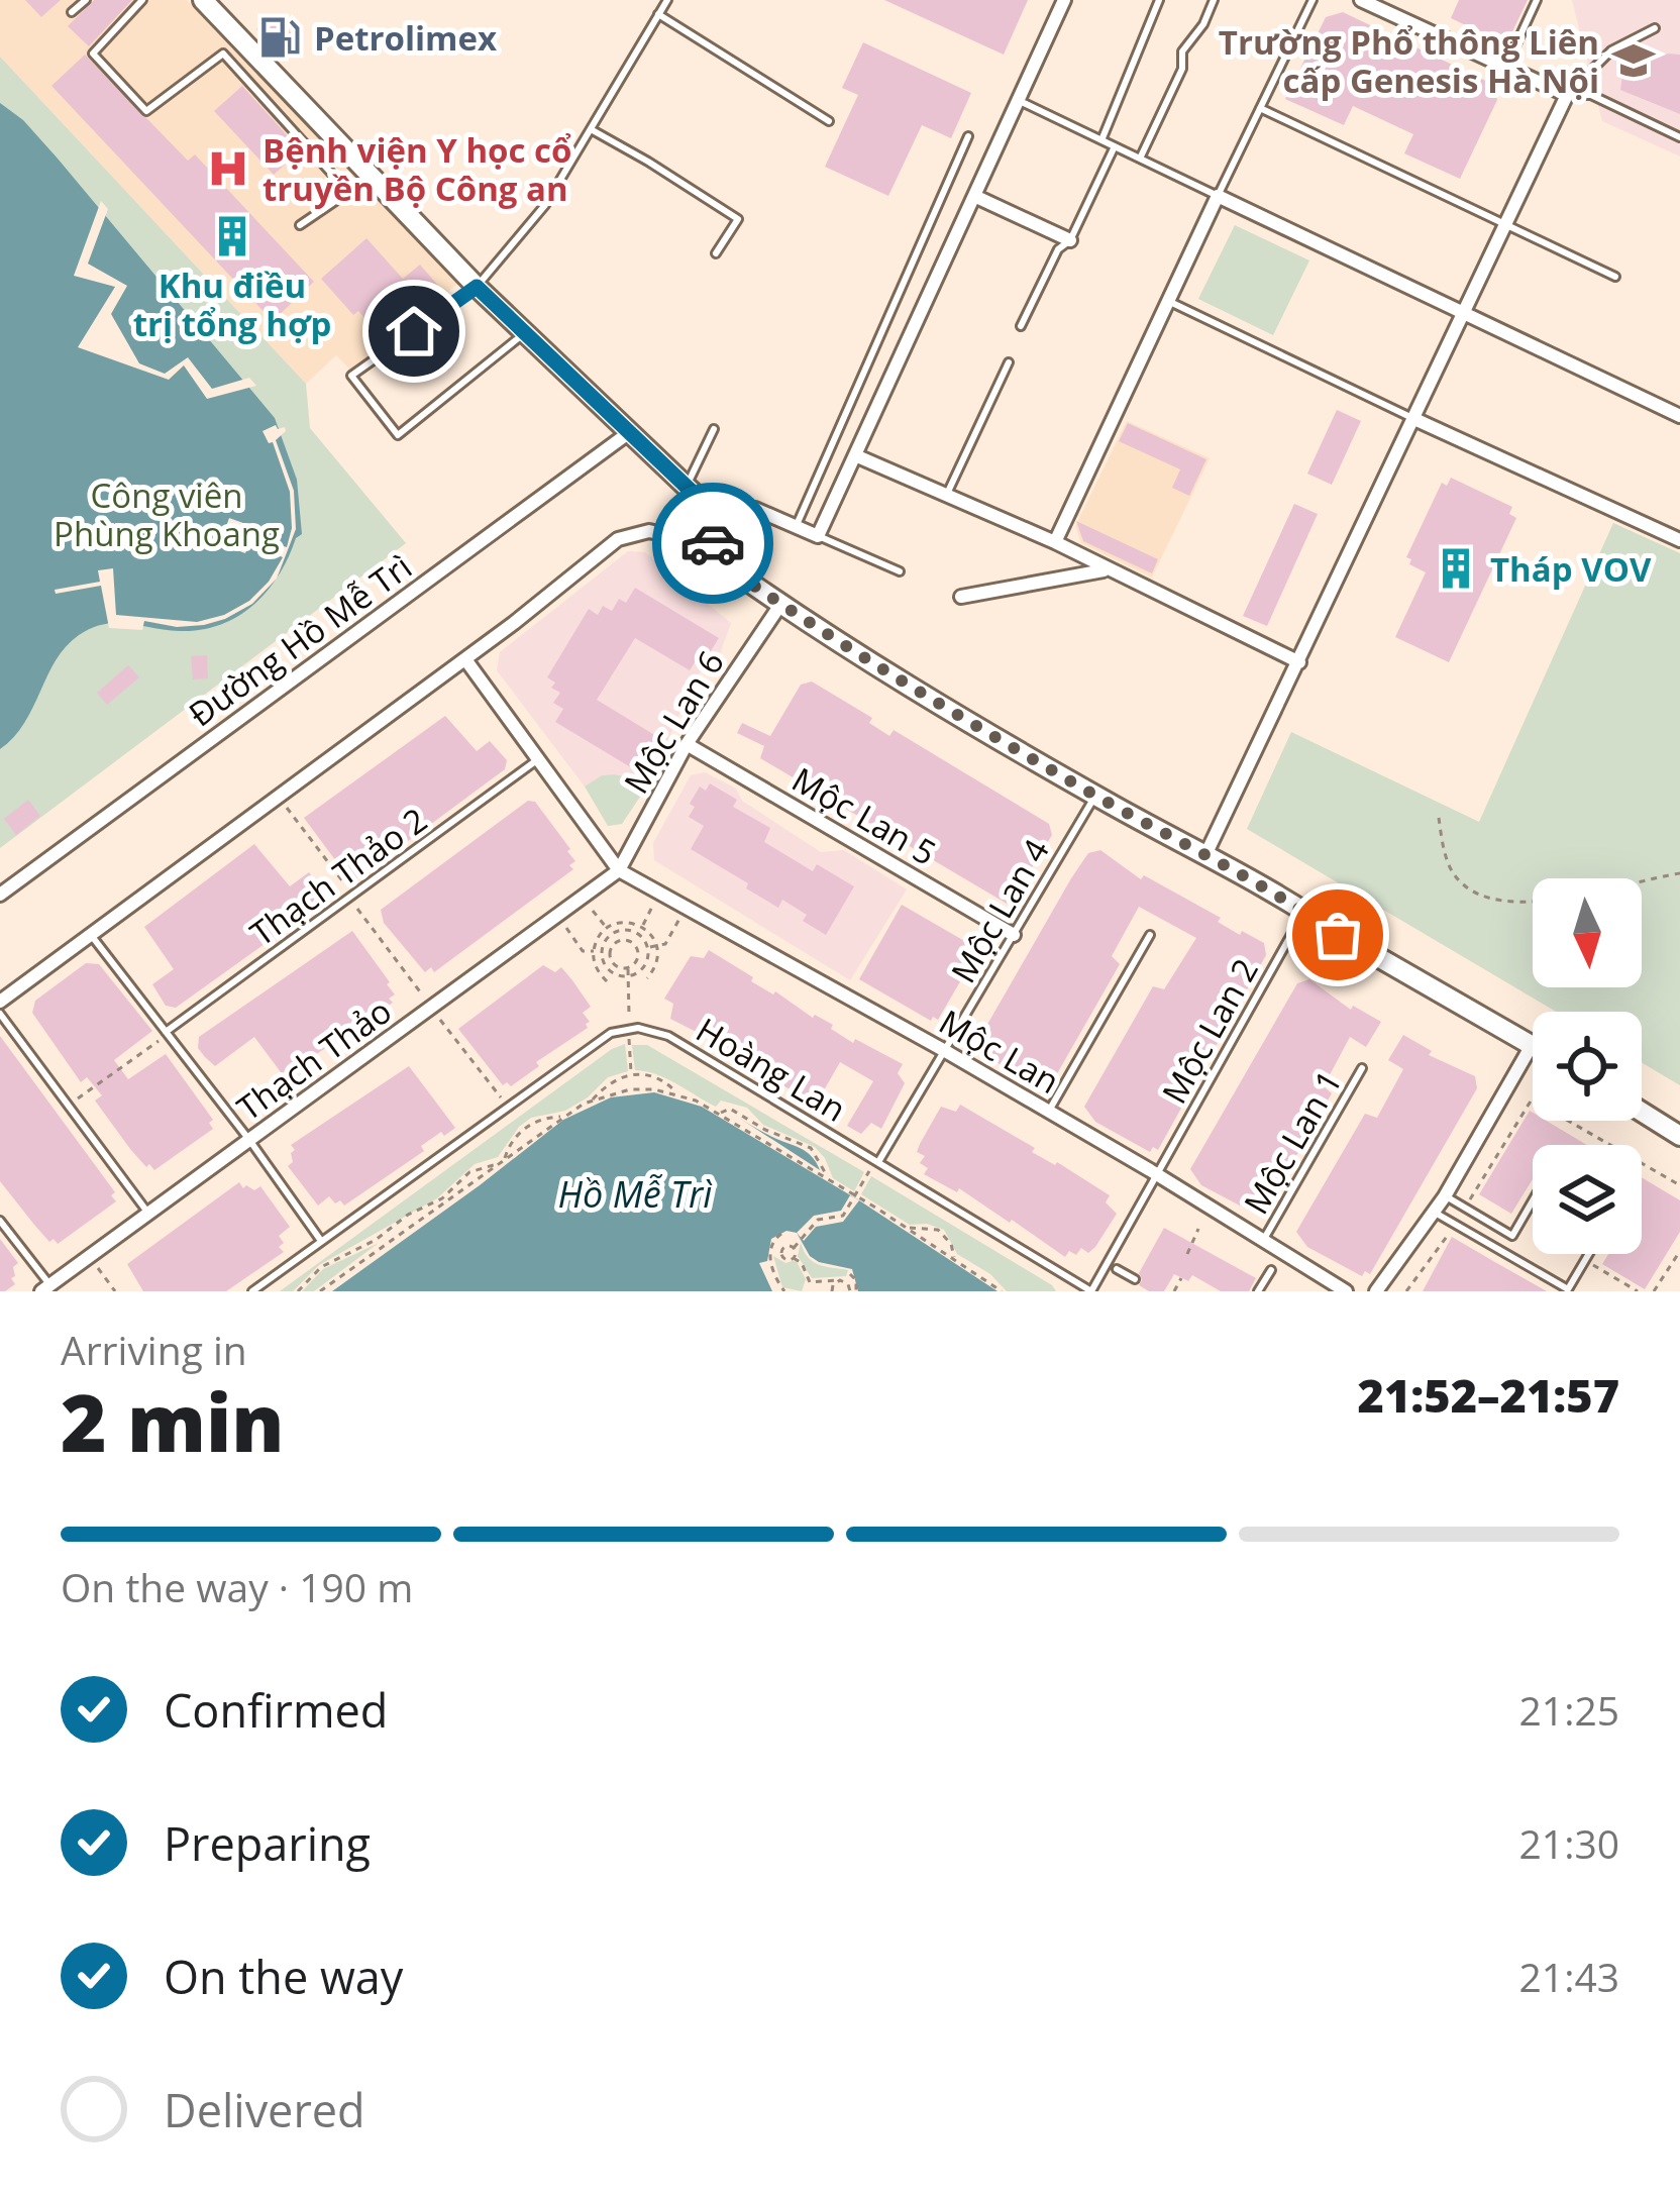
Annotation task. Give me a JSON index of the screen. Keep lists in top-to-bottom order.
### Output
{
  "streets": {
    "street": [
      "Đường Hồ Mễ Trì",
      "Mộc Lan 6",
      "Mộc Lan 5",
      "Mộc Lan",
      "Thạch Thảo"
    ],
    "lane": [
      "Thạch Thảo 2",
      "Mộc Lan 4",
      "Mộc Lan 2",
      "Hoàng Lan",
      "Mộc Lan 1"
    ]
  },
  "crossings": [
    ["Mộc Lan 6", "Mộc Lan 5"],
    ["Mộc Lan 6", "Mộc Lan"],
    ["Mộc Lan 6", "Thạch Thảo"],
    ["Mộc Lan 5", "Mộc Lan 4"],
    ["Mộc Lan 4", "Mộc Lan"],
    ["Mộc Lan 4", "Hoàng Lan"],
    ["Mộc Lan 2", "Mộc Lan"],
    ["Mộc Lan 2", "Hoàng Lan"],
    ["Mộc Lan", "Thạch Thảo"],
    ["Mộc Lan", "Mộc Lan 1"]
  ],
  "water": ["Hồ Mễ Trì"],
  "parks": ["Công viên Phùng Khoang"],
  "places": {
    "fuel station": ["Petrolimex"],
    "school or university": ["Trường Phổ thông Liên cấp Genesis Hà Nội"],
    "hospital": ["Bệnh viện Y học cổ truyền Bộ Công an"],
    "building": ["Khu điều trị tổng hợp", "Tháp VOV"]
  },
  "north": "bottom",
  "page": {
    "heading": ["2 min", "Arriving in", "21:52–21:57"],
    "bar": "On the way · 190 m",
    "list": [
      ["Confirmed", "21:25"],
      ["Preparing", "21:30"],
      ["On the way", "21:43"],
      "Delivered"
    ]
  }
}
